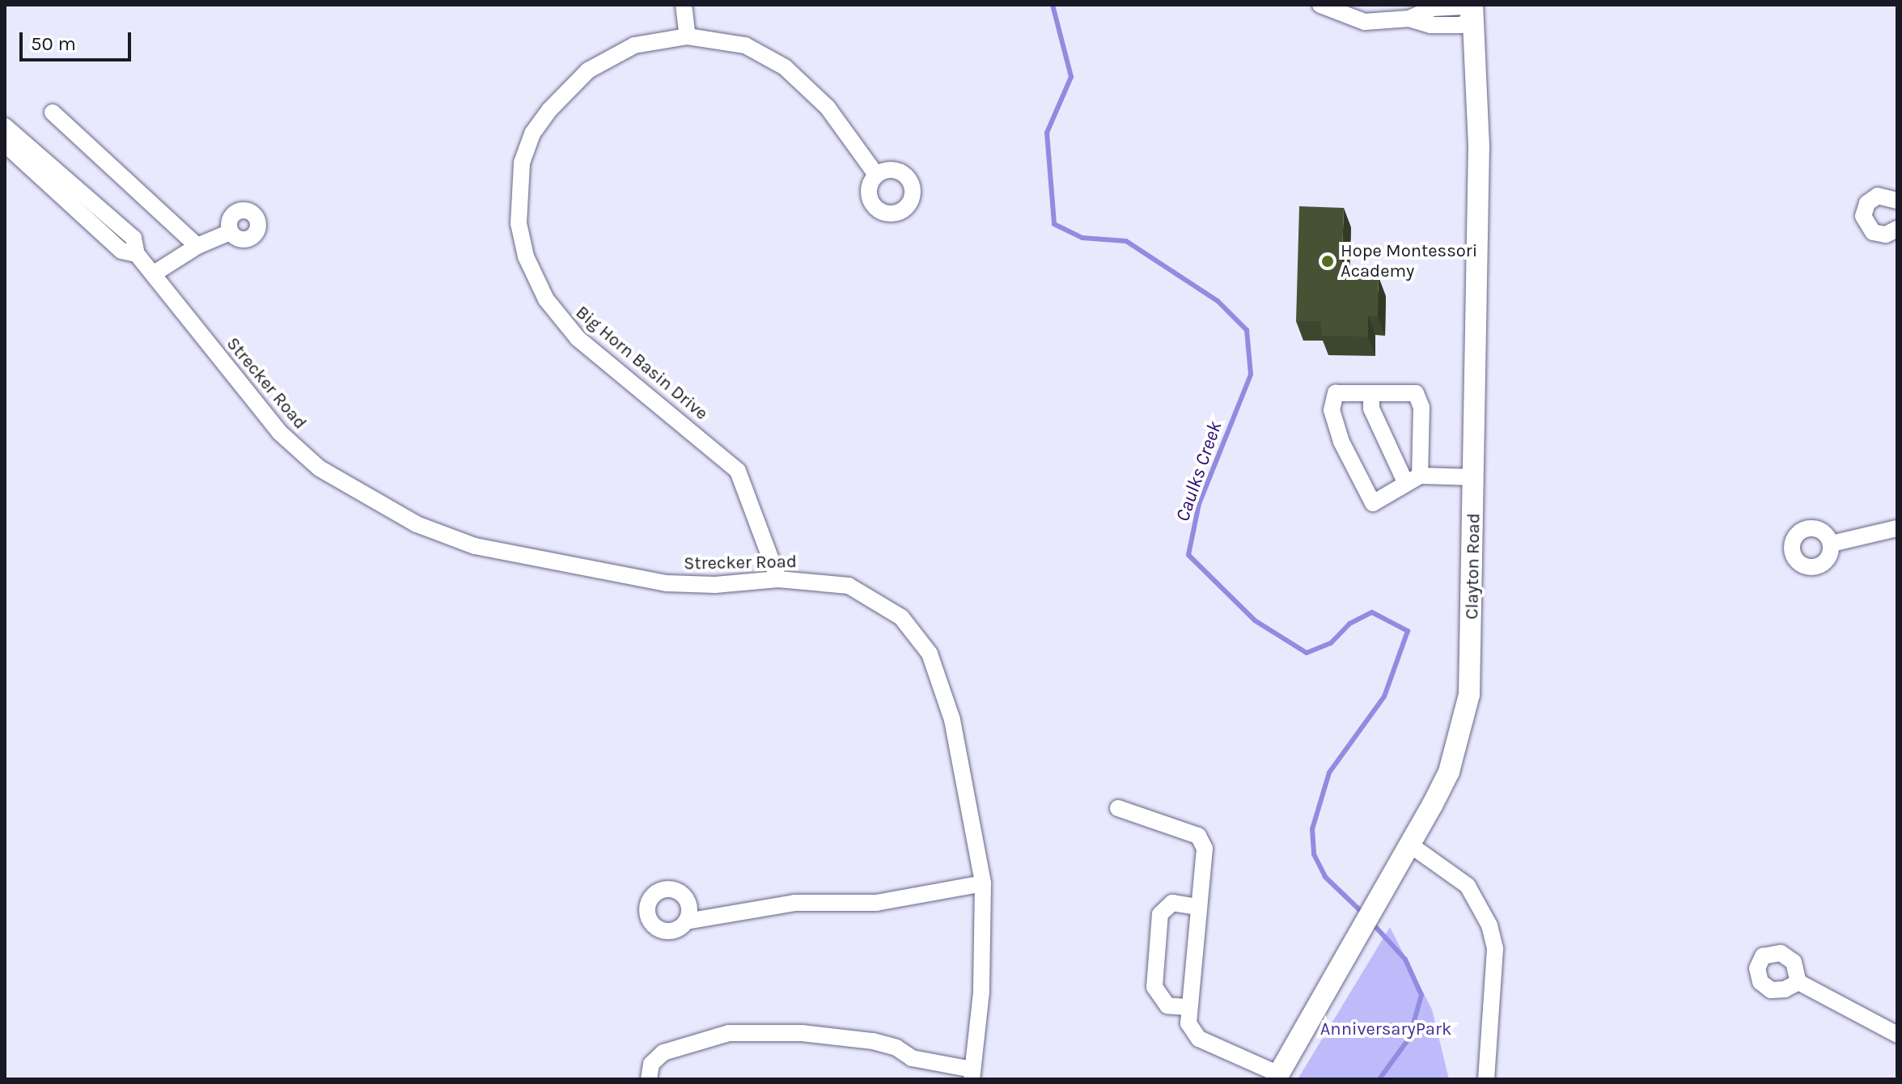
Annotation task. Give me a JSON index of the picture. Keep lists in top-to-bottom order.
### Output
{
  "streets": {
    "main road": ["Clayton Road"],
    "street": ["Big Horn Basin Drive", "Strecker Road"]
  },
  "crossings": [
    ["Big Horn Basin Drive", "Strecker Road"]
  ],
  "water": ["Caulks Creek"],
  "parks": ["AnniversaryPark"],
  "places": ["Hope Montessori Academy"],
  "scale_bar": "50 m"
}
